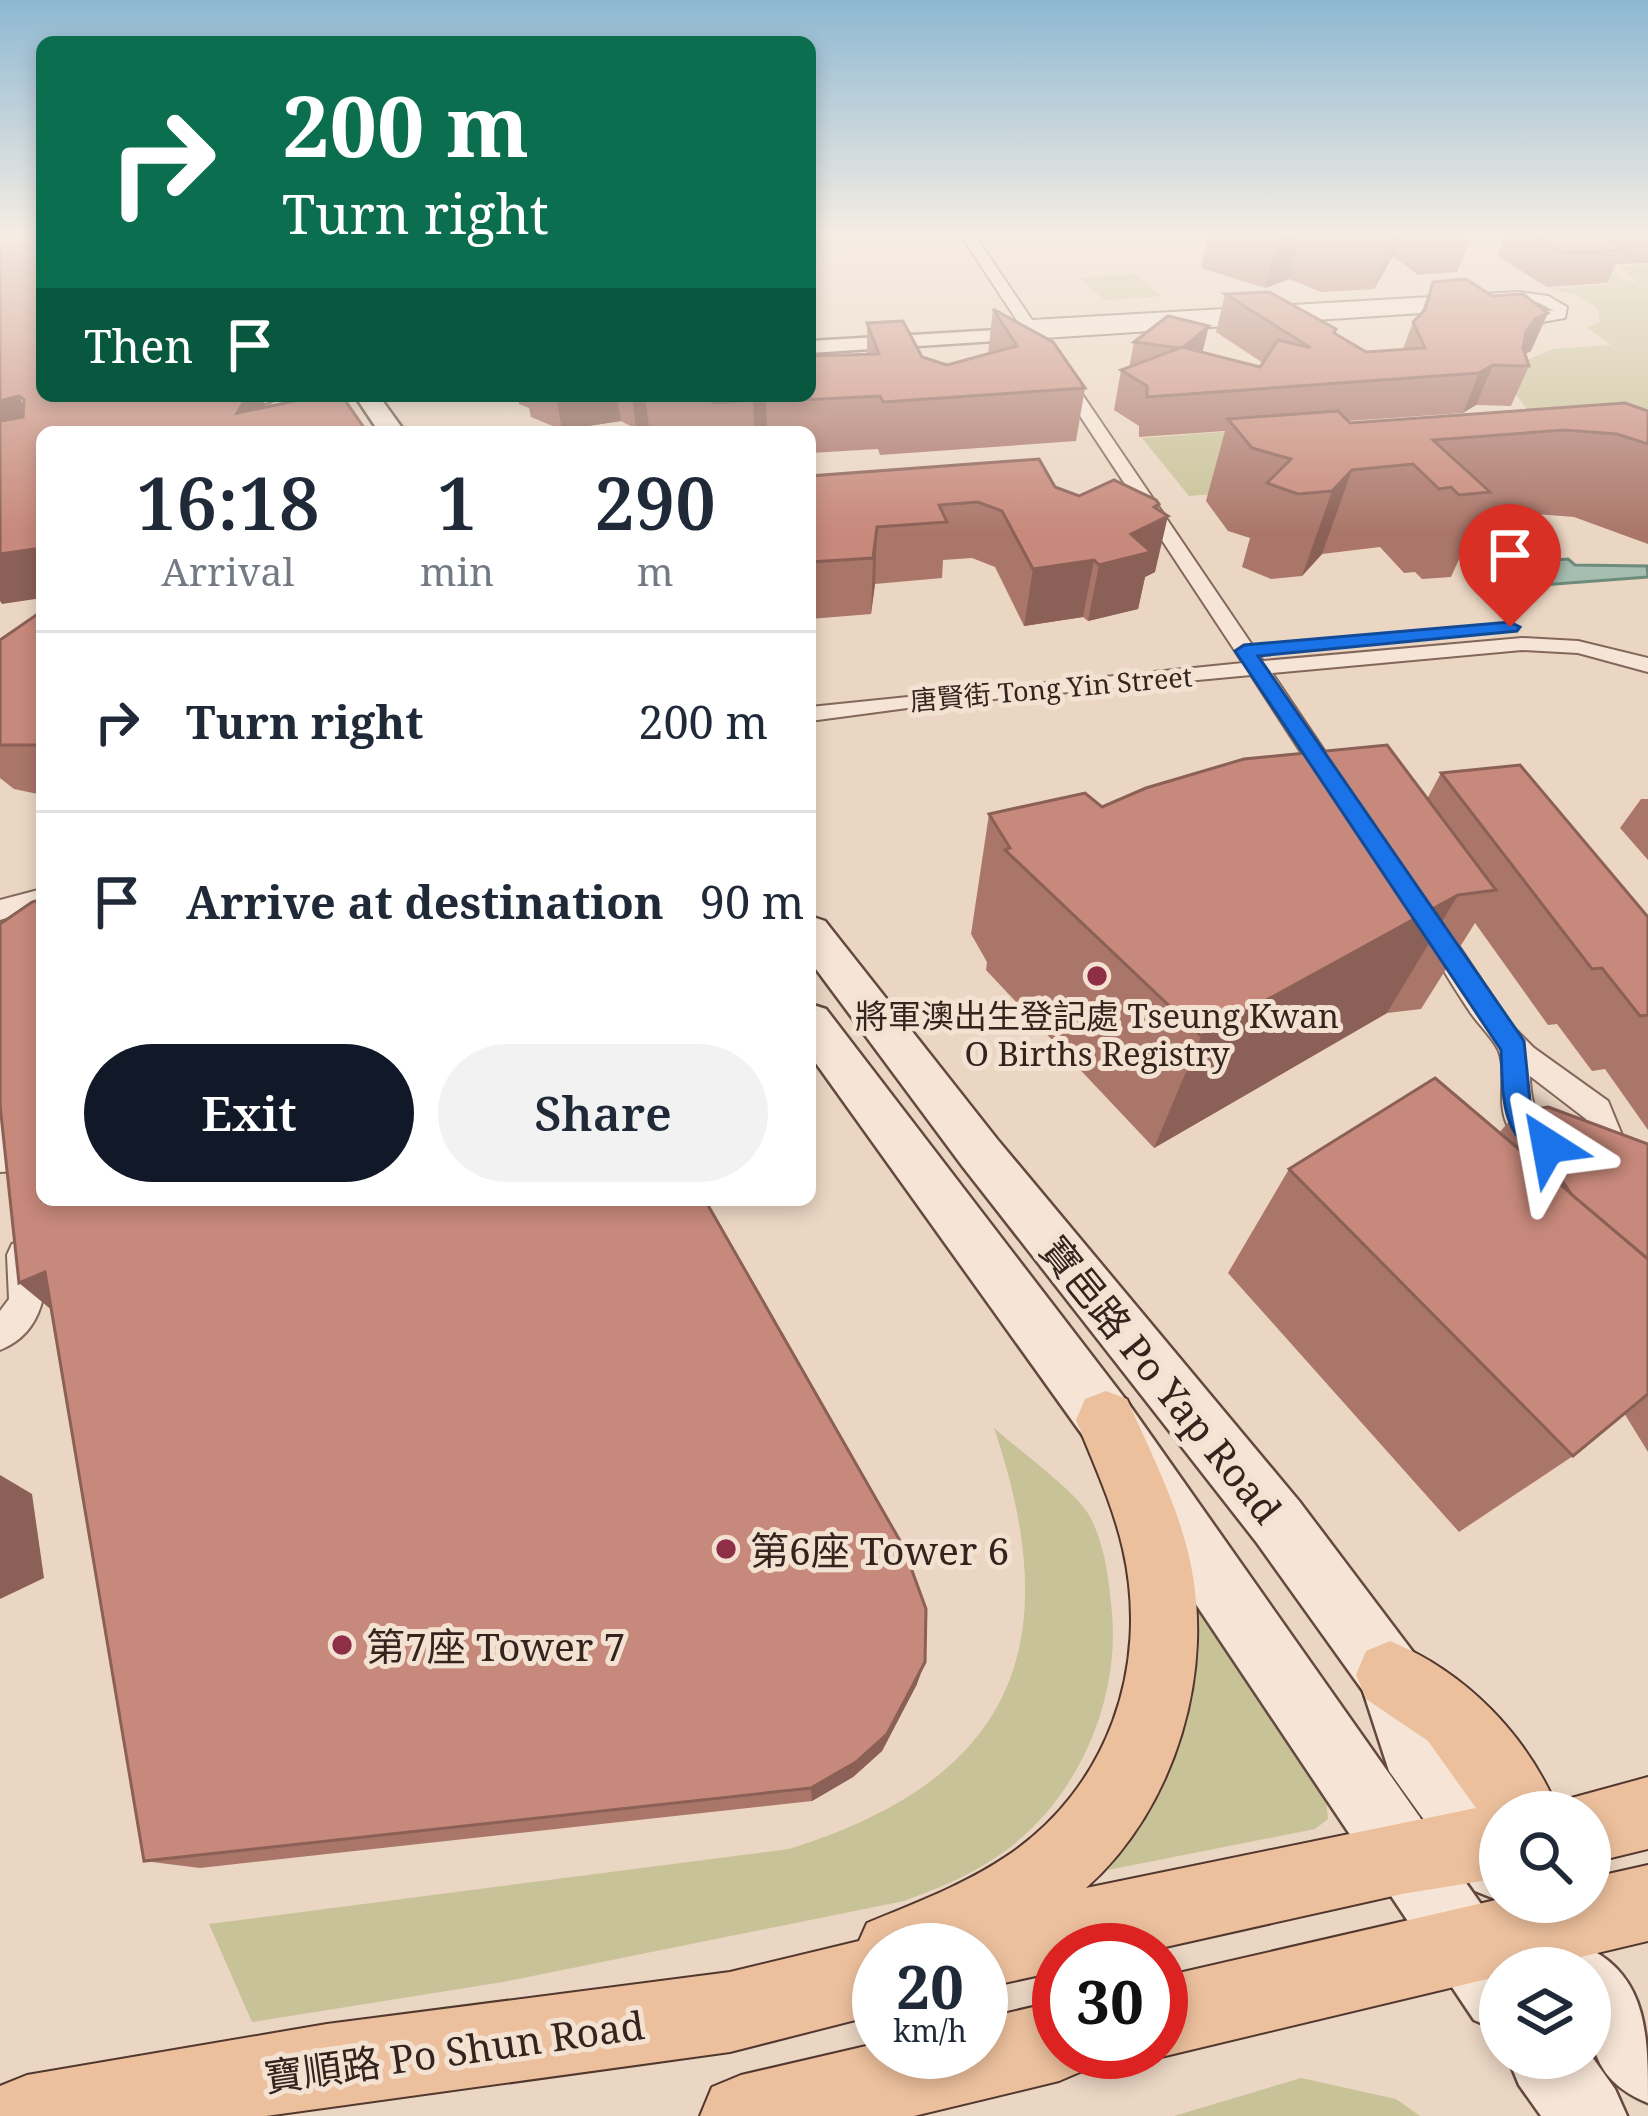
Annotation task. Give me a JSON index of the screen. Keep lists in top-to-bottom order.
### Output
{
  "streets": {
    "main road": ["寶邑路 Po Yap Road", "寶順路 Po Shun Road"],
    "street": ["唐賢街 Tong Yin Street"]
  },
  "places": ["將軍澳出生登記處 Tseung Kwan O Births Registry", "第6座 Tower 6", "第7座 Tower 7"],
  "page": {
    "turn": ["200 m", "Turn right"],
    "then": "Then",
    "eta": [
      "16:18",
      "Arrival",
      "1",
      "min",
      "290",
      "m"
    ],
    "list": [
      {
        "name": "Turn right",
        "value": "200 m"
      },
      {
        "name": "Arrive at destination",
        "value": "90 m"
      }
    ],
    "buttons": ["Exit", "Share"],
    "speed": "20 km/h",
    "limit": "30"
  }
}
